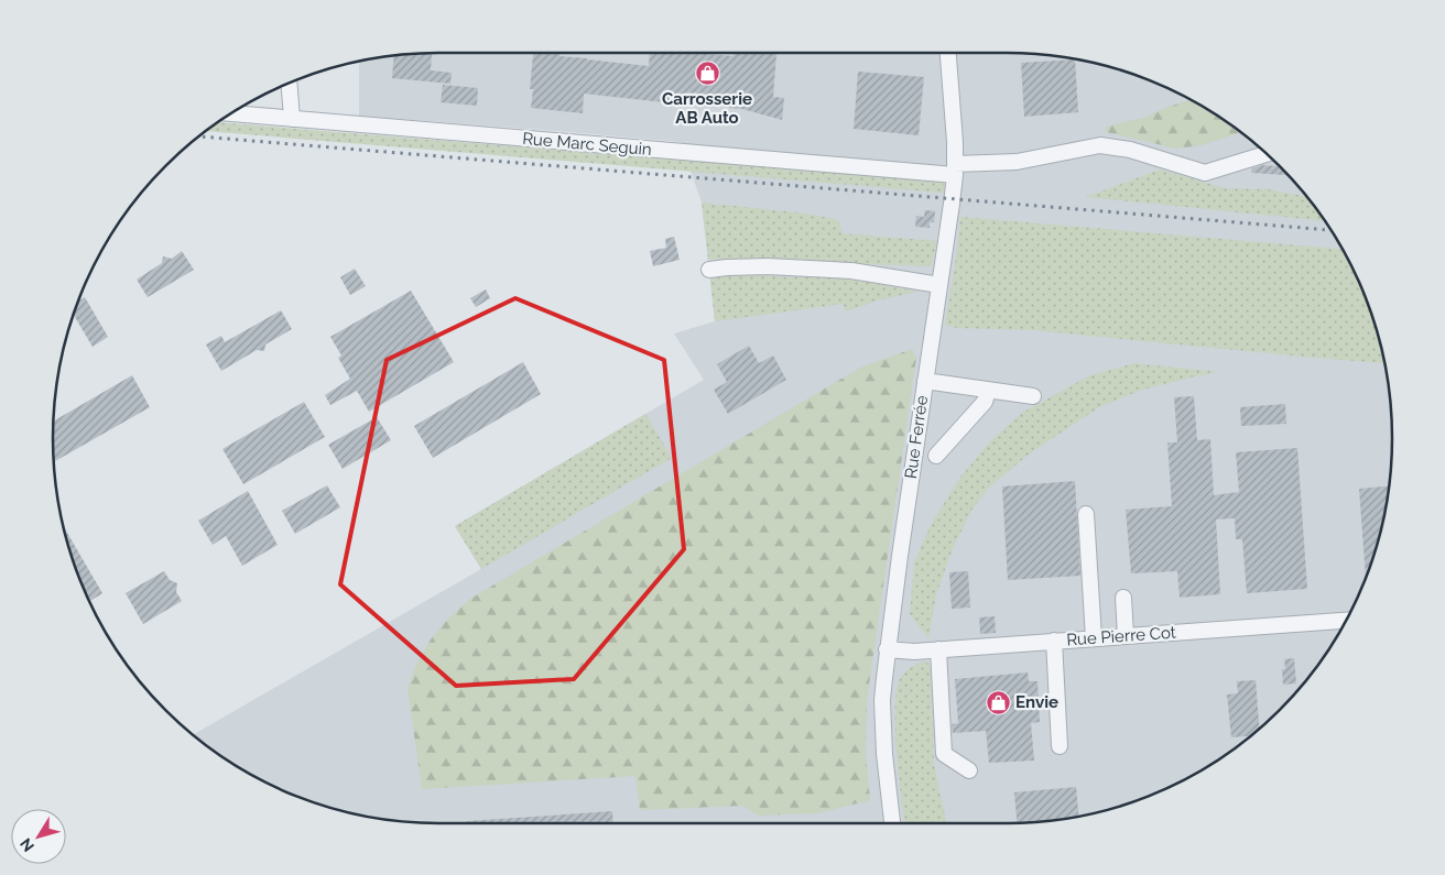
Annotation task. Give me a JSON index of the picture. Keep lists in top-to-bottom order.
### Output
{
  "streets": {
    "street": ["Rue Marc Seguin", "Rue Ferrée", "Rue Pierre Cot"]
  },
  "crossings": [
    ["Rue Marc Seguin", "Rue Ferrée"],
    ["Rue Ferrée", "Rue Pierre Cot"]
  ],
  "places": {
    "shop": ["Carrosserie AB Auto", "Envie"]
  },
  "north": "bottom left"
}
